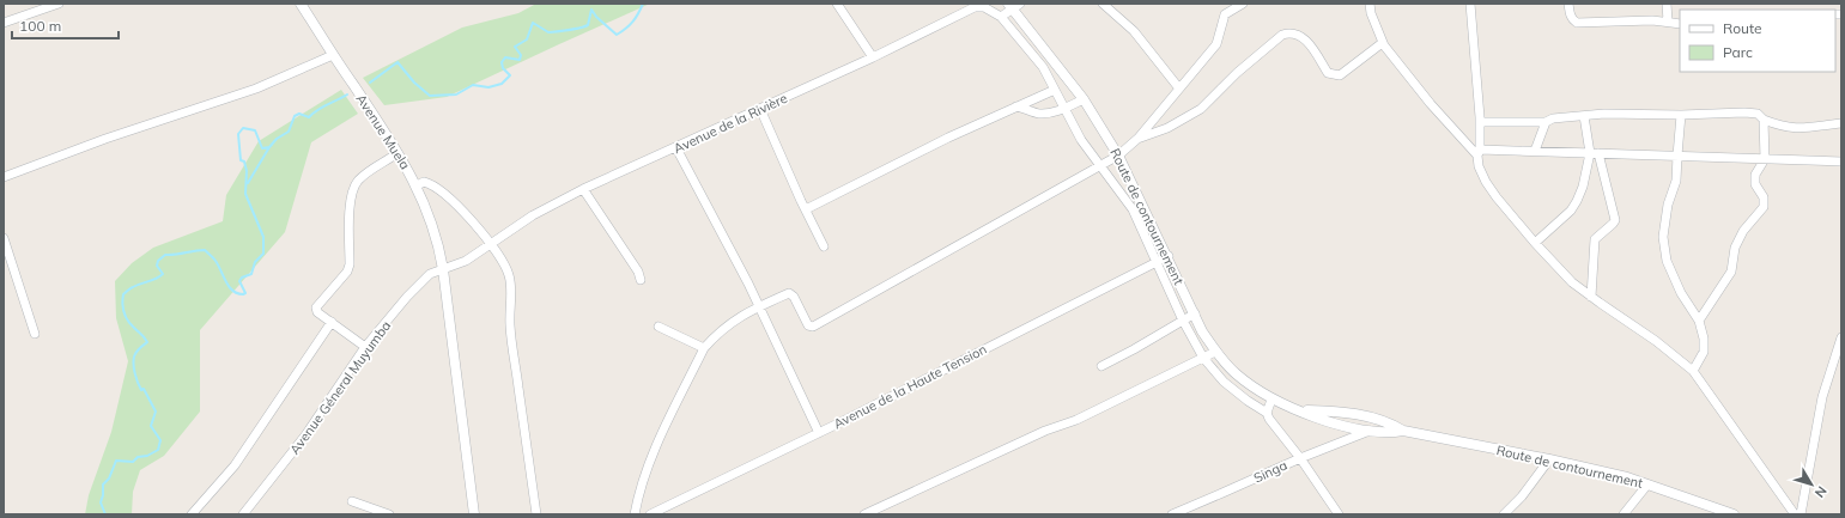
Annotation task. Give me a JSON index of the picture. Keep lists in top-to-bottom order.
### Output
{
  "streets": {
    "street": [
      "Avenue de la Rivière",
      "Avenue Muela",
      "Route de contournement",
      "Avenue de la Haute Tension",
      "Avenue Géneral Muyumba",
      "Singa"
    ]
  },
  "crossings": [
    ["Avenue de la Rivière", "Avenue Muela"],
    ["Avenue de la Rivière", "Avenue Géneral Muyumba"],
    ["Avenue Muela", "Avenue Géneral Muyumba"],
    ["Route de contournement", "Avenue de la Haute Tension"],
    ["Route de contournement", "Singa"]
  ],
  "legend": ["Route", "Parc"],
  "scale_bar": "100 m",
  "north": "bottom right"
}
